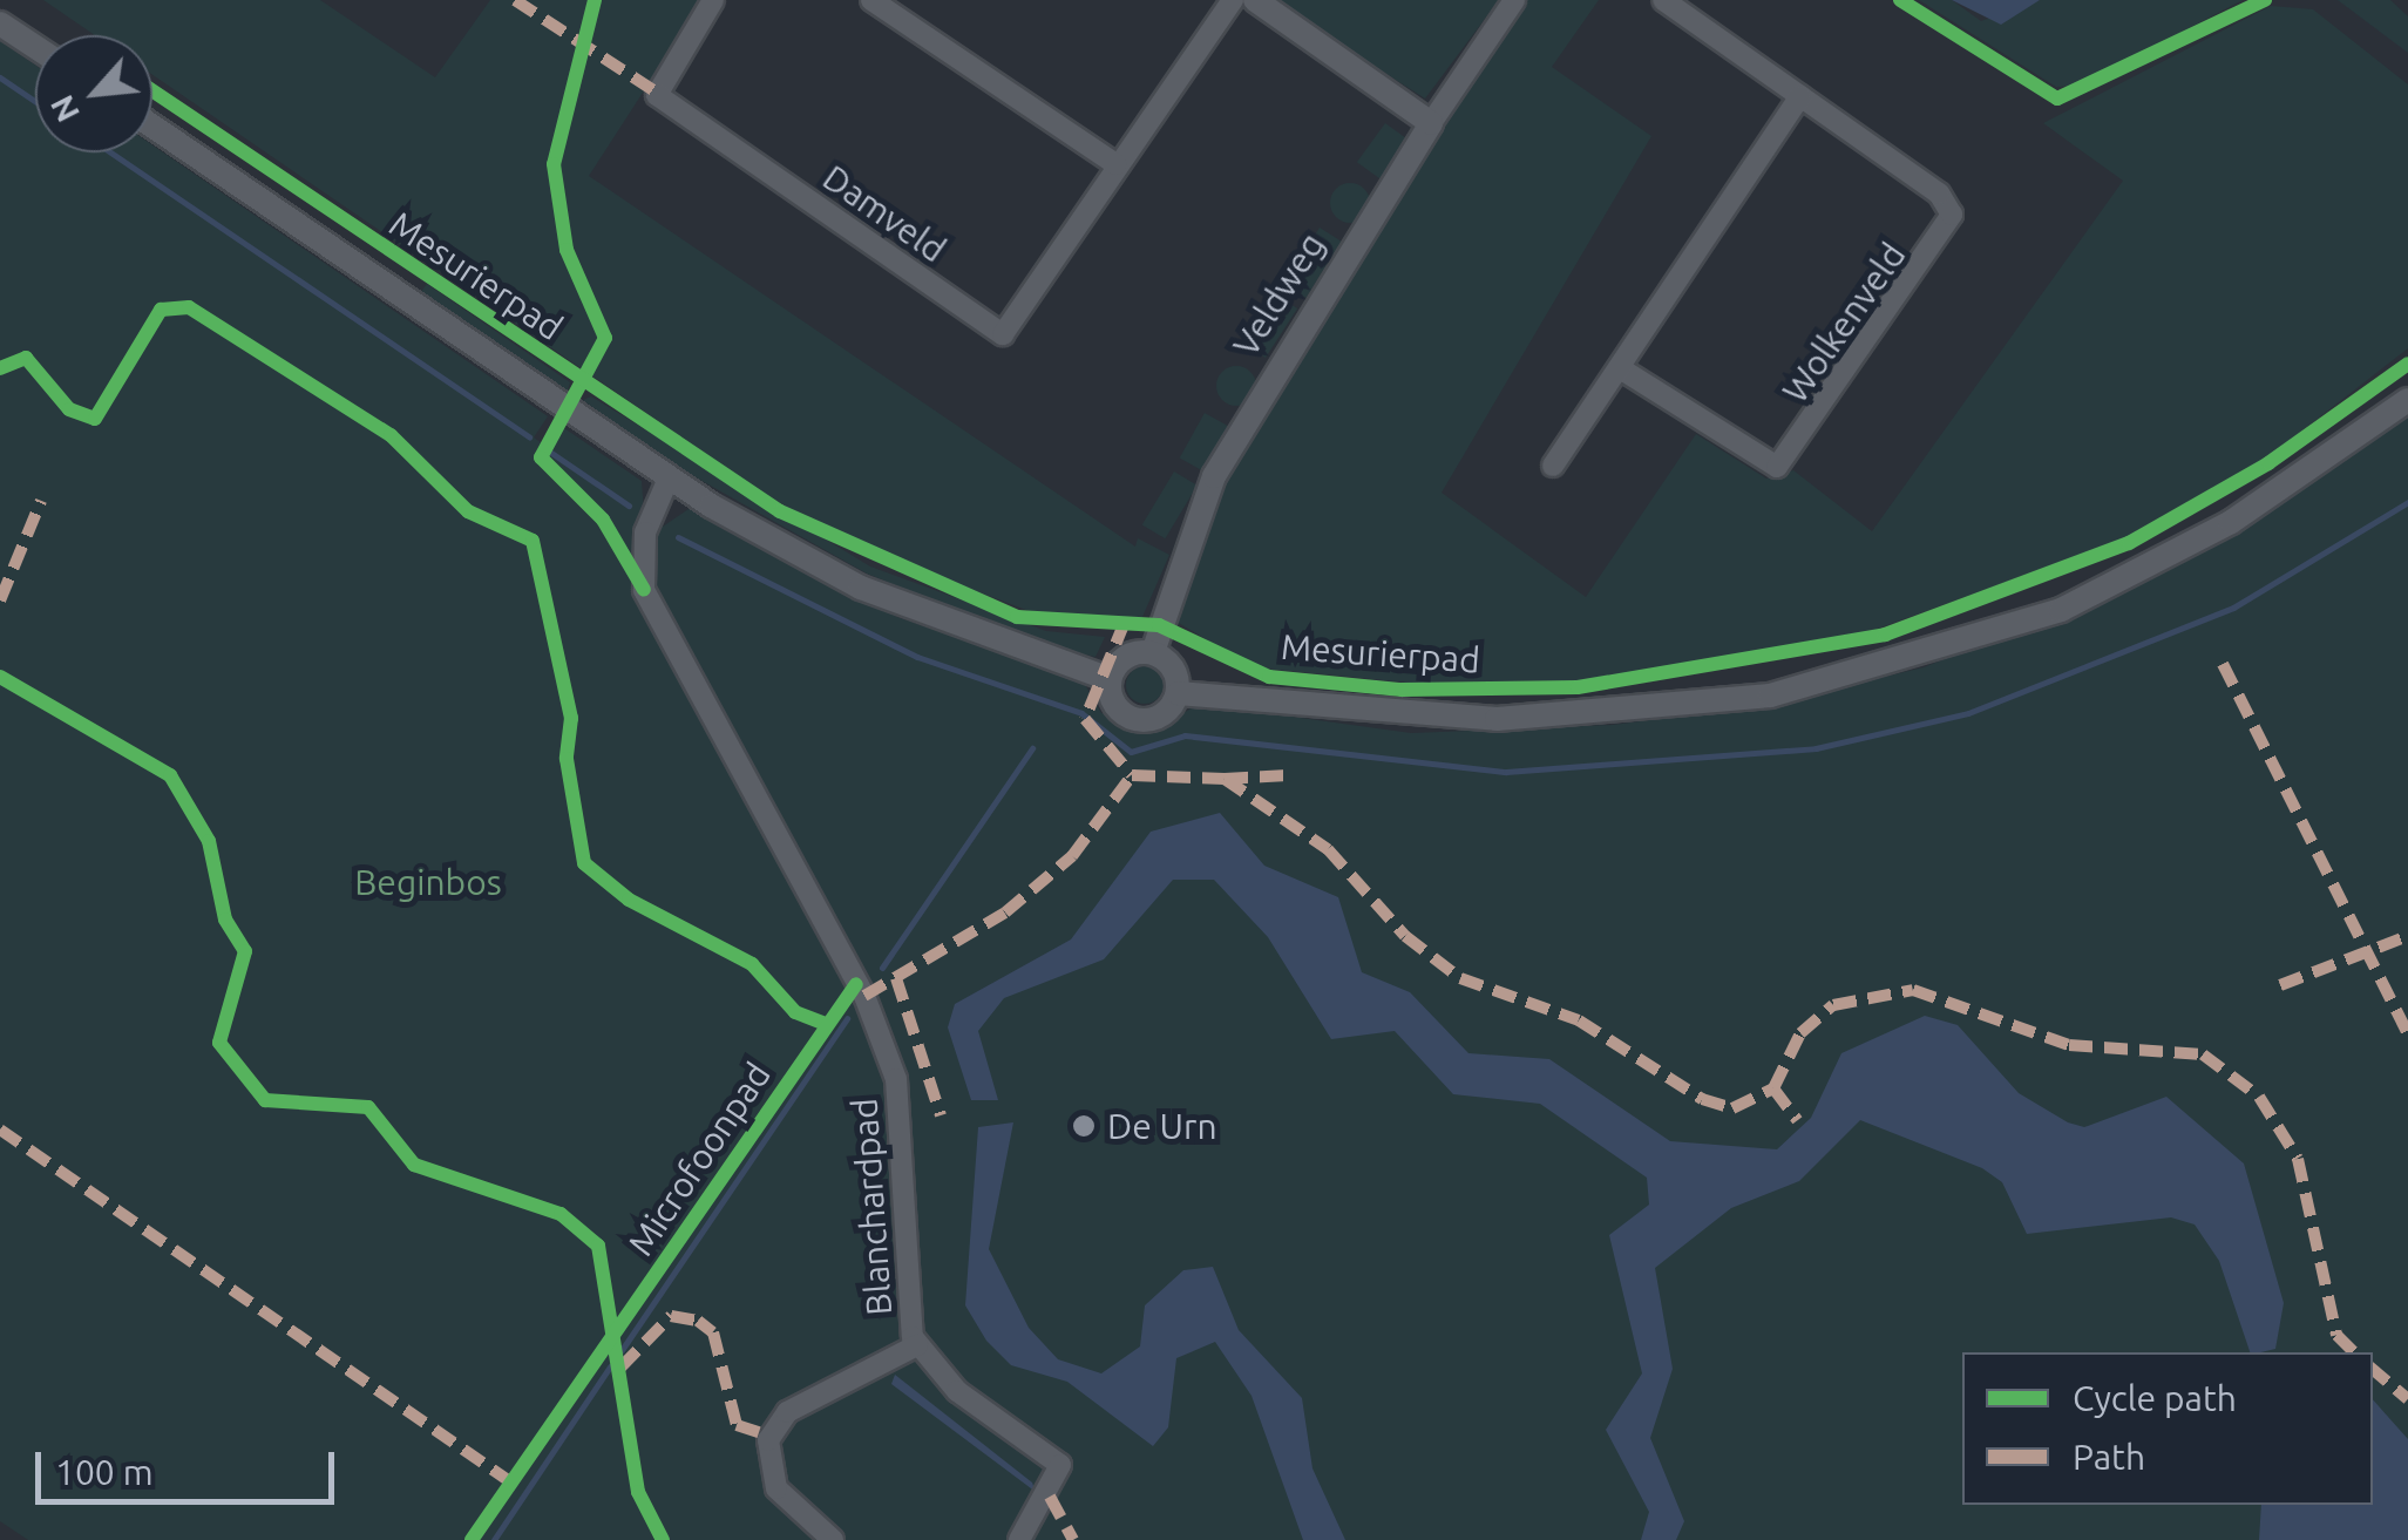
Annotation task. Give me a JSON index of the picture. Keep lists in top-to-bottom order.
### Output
{
  "streets": {
    "street": [
      "Damveld",
      "Veldweg",
      "Wolkenveld",
      "Blanchardpad"
    ],
    "cycle path": ["Mesurierpad", "Microfoonpad"]
  },
  "parks": ["Beginbos"],
  "places": ["De Urn"],
  "legend": ["Cycle path", "Path"],
  "scale_bar": "100 m",
  "north": "bottom left"
}
